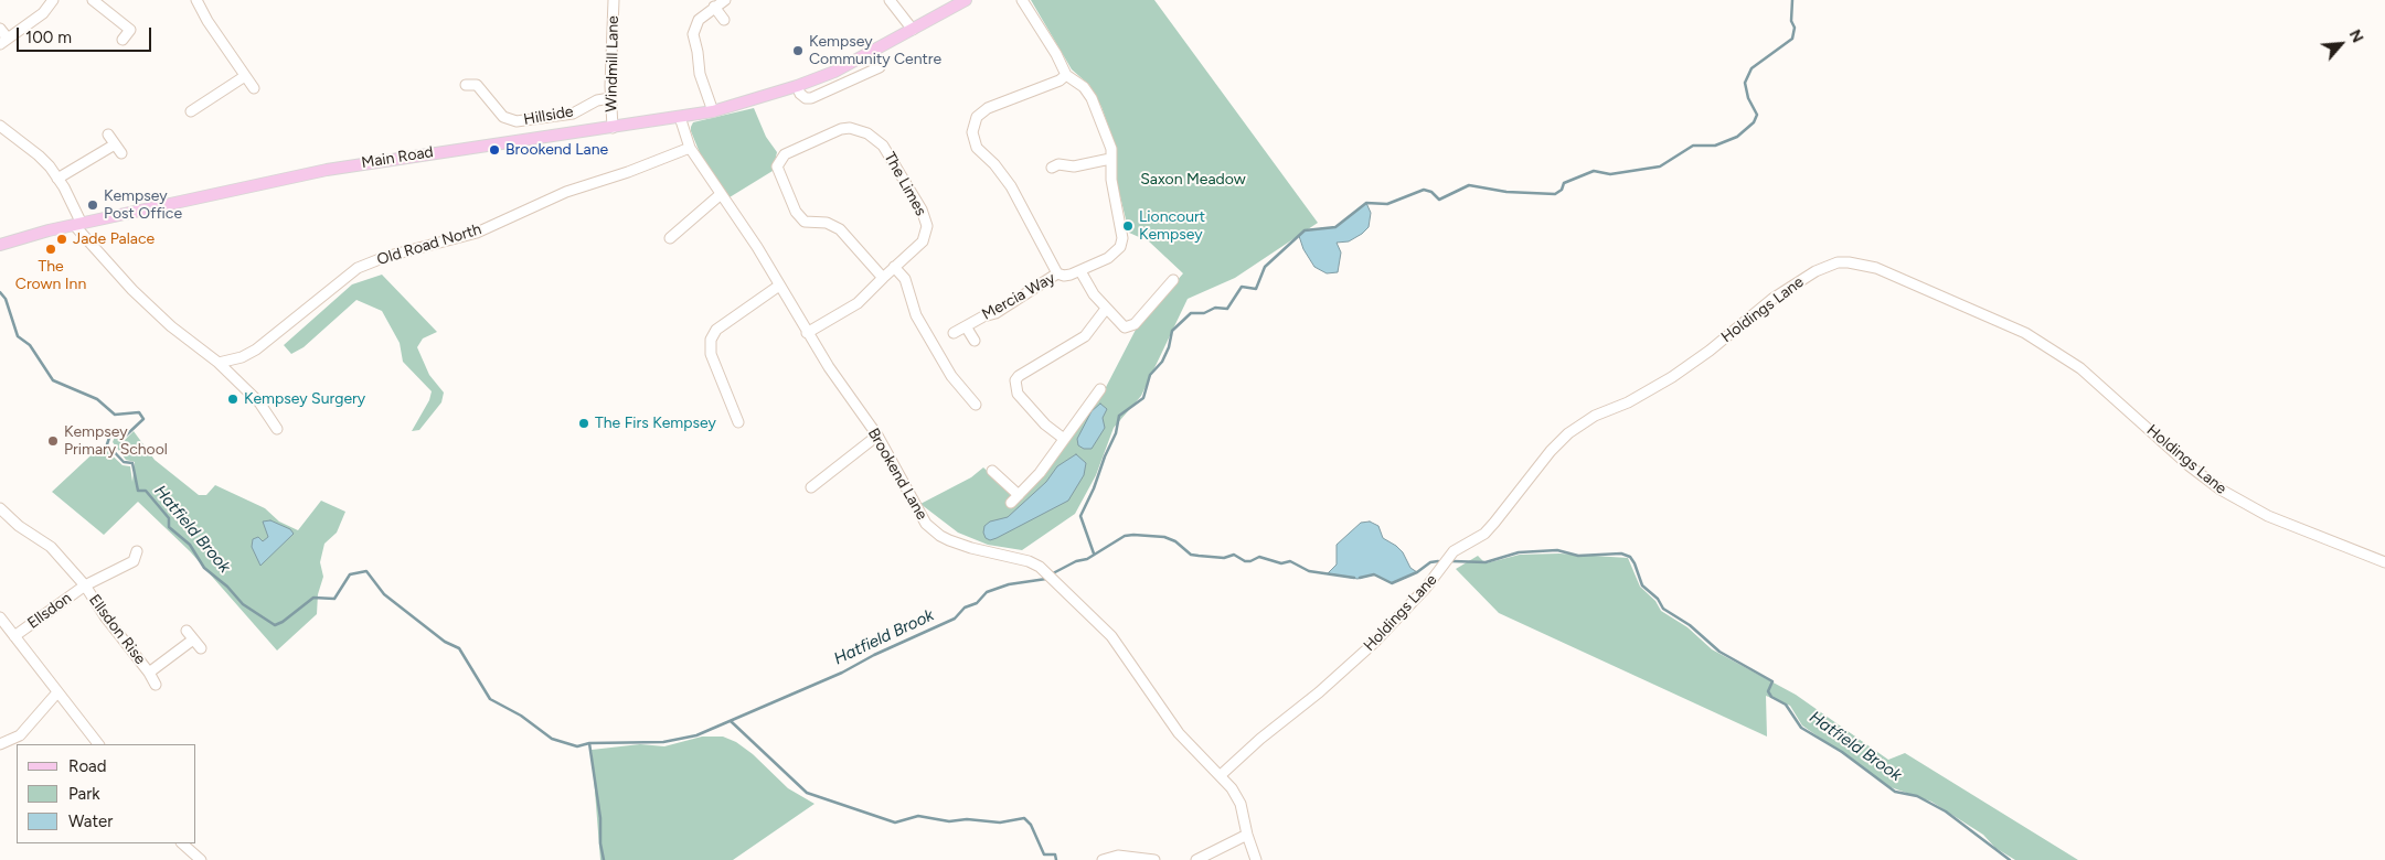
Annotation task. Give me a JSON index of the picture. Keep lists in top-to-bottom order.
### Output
{
  "streets": {
    "main road": ["Main Road"],
    "street": [
      "Windmill Lane",
      "Hillside",
      "The Limes",
      "Old Road North",
      "Mercia Way",
      "Holdings Lane",
      "Brookend Lane",
      "Ellsdon",
      "Ellsdon Rise"
    ]
  },
  "crossings": [
    ["Windmill Lane", "Hillside"],
    ["Windmill Lane", "Main Road"],
    ["Main Road", "Brookend Lane"],
    ["The Limes", "Brookend Lane"],
    ["Old Road North", "Brookend Lane"],
    ["Holdings Lane", "Brookend Lane"],
    ["Ellsdon", "Ellsdon Rise"]
  ],
  "water": ["Hatfield Brook"],
  "parks": ["Saxon Meadow"],
  "places": [
    "Kempsey Community Centre",
    "Brookend Lane",
    "Kempsey Post Office",
    "Lioncourt Kempsey",
    "Jade Palace",
    "The Crown Inn",
    "Kempsey Surgery",
    "The Firs Kempsey",
    "Kempsey Primary School"
  ],
  "legend": ["Road", "Park", "Water"],
  "scale_bar": "100 m",
  "north": "top right"
}
